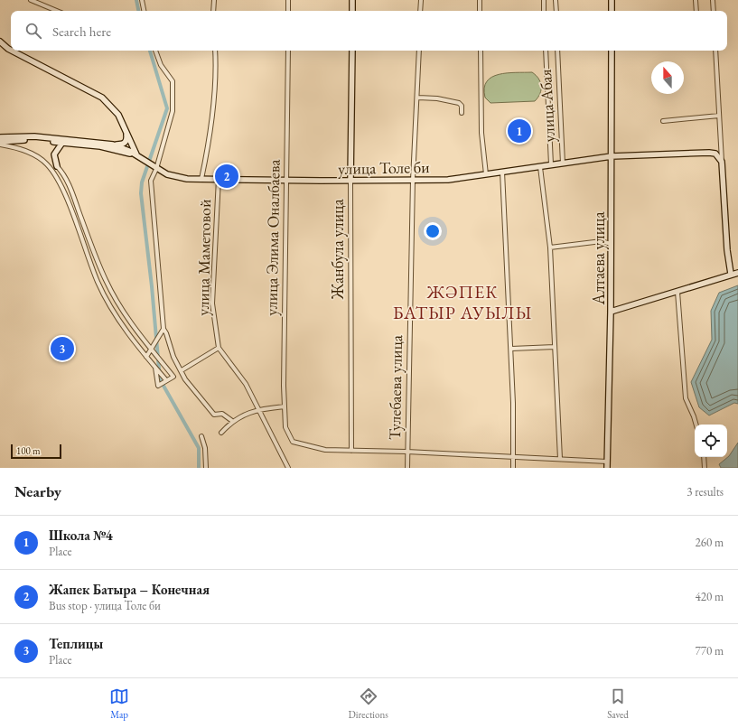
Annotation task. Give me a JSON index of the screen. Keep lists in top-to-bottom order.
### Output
{
  "streets": {
    "main road": ["улица Толе би", "Жанбула улица", "Алтаева улица"],
    "street": [
      "улица Абая",
      "улица Элима Оналбаева",
      "улица Маметовой",
      "Тулебаева улица"
    ]
  },
  "crossings": [
    ["улица Абая", "улица Толе би"],
    ["улица Толе би", "улица Элима Оналбаева"],
    ["улица Толе би", "Жанбула улица"],
    ["улица Толе би", "улица Маметовой"],
    ["улица Толе би", "Алтаева улица"],
    ["улица Толе би", "Тулебаева улица"],
    ["улица Элима Оналбаева", "Жанбула улица"]
  ],
  "districts": ["ЖӘПЕК БАТЫР АУЫЛЫ"],
  "scale_bar": "100 m",
  "north": "top",
  "page": {
    "search": "Search here",
    "pins": ["1", "2", "3"],
    "scale": "100 m",
    "heading": ["Nearby", "3 results"],
    "list": [
      {
        "mark": "1",
        "name": "Школа №4",
        "note": "Place",
        "value": "260 m"
      },
      {
        "mark": "2",
        "name": "Жапек Батыра – Конечная",
        "note": "Bus stop · улица Толе би",
        "value": "420 m"
      },
      {
        "mark": "3",
        "name": "Теплицы",
        "note": "Place",
        "value": "770 m"
      }
    ],
    "nav": ["Map", "Directions", "Saved"]
  }
}
